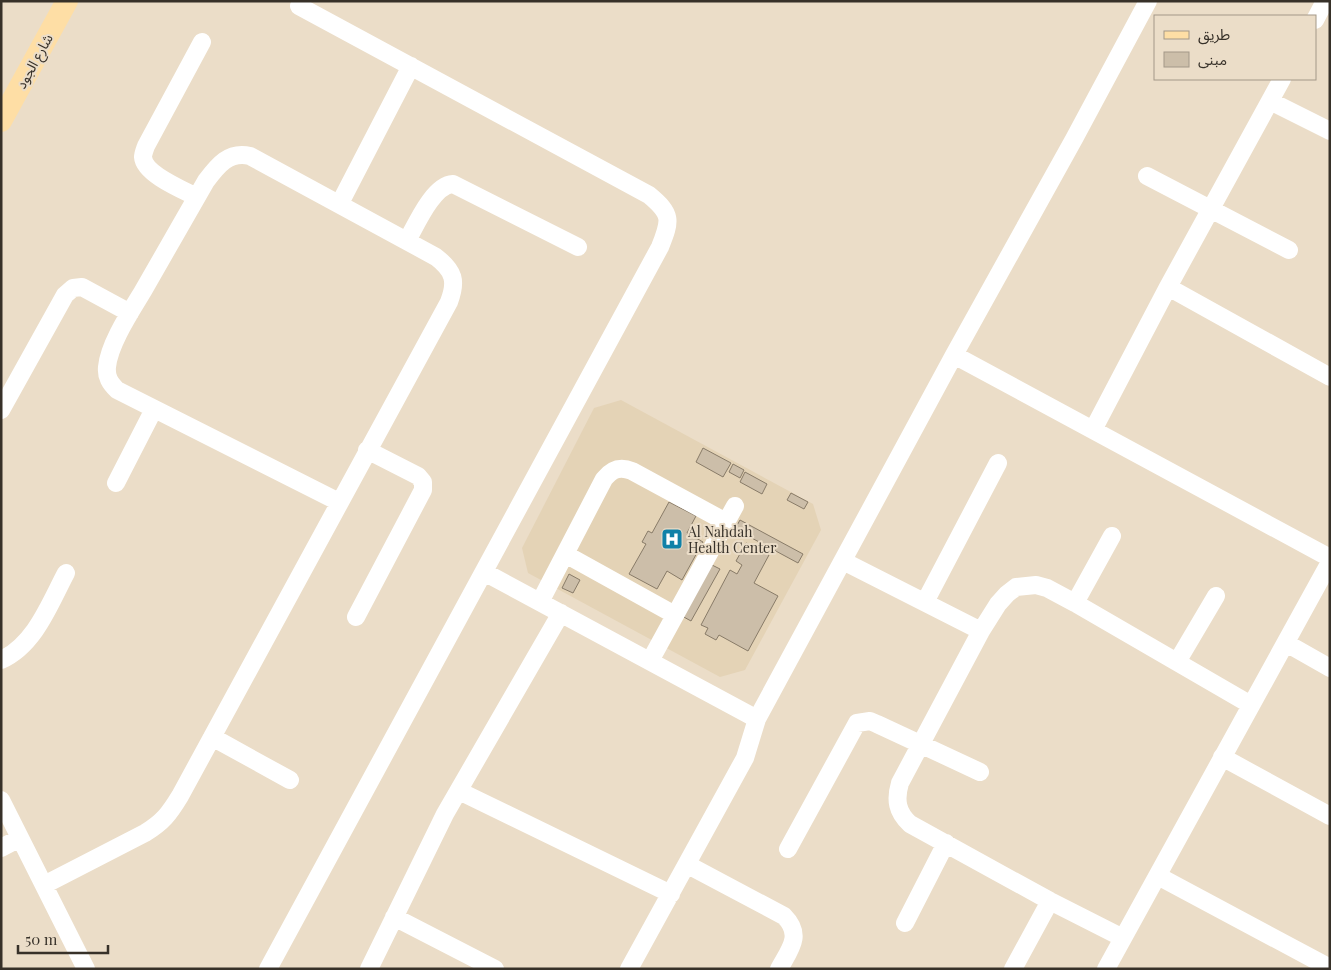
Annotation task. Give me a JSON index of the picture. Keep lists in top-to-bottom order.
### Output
{
  "streets": {
    "main road": ["شارع الجود"]
  },
  "places": {
    "hospital": ["Al Nahdah Health Center"]
  },
  "legend": ["طريق", "مبنى"],
  "scale_bar": "50 m"
}
